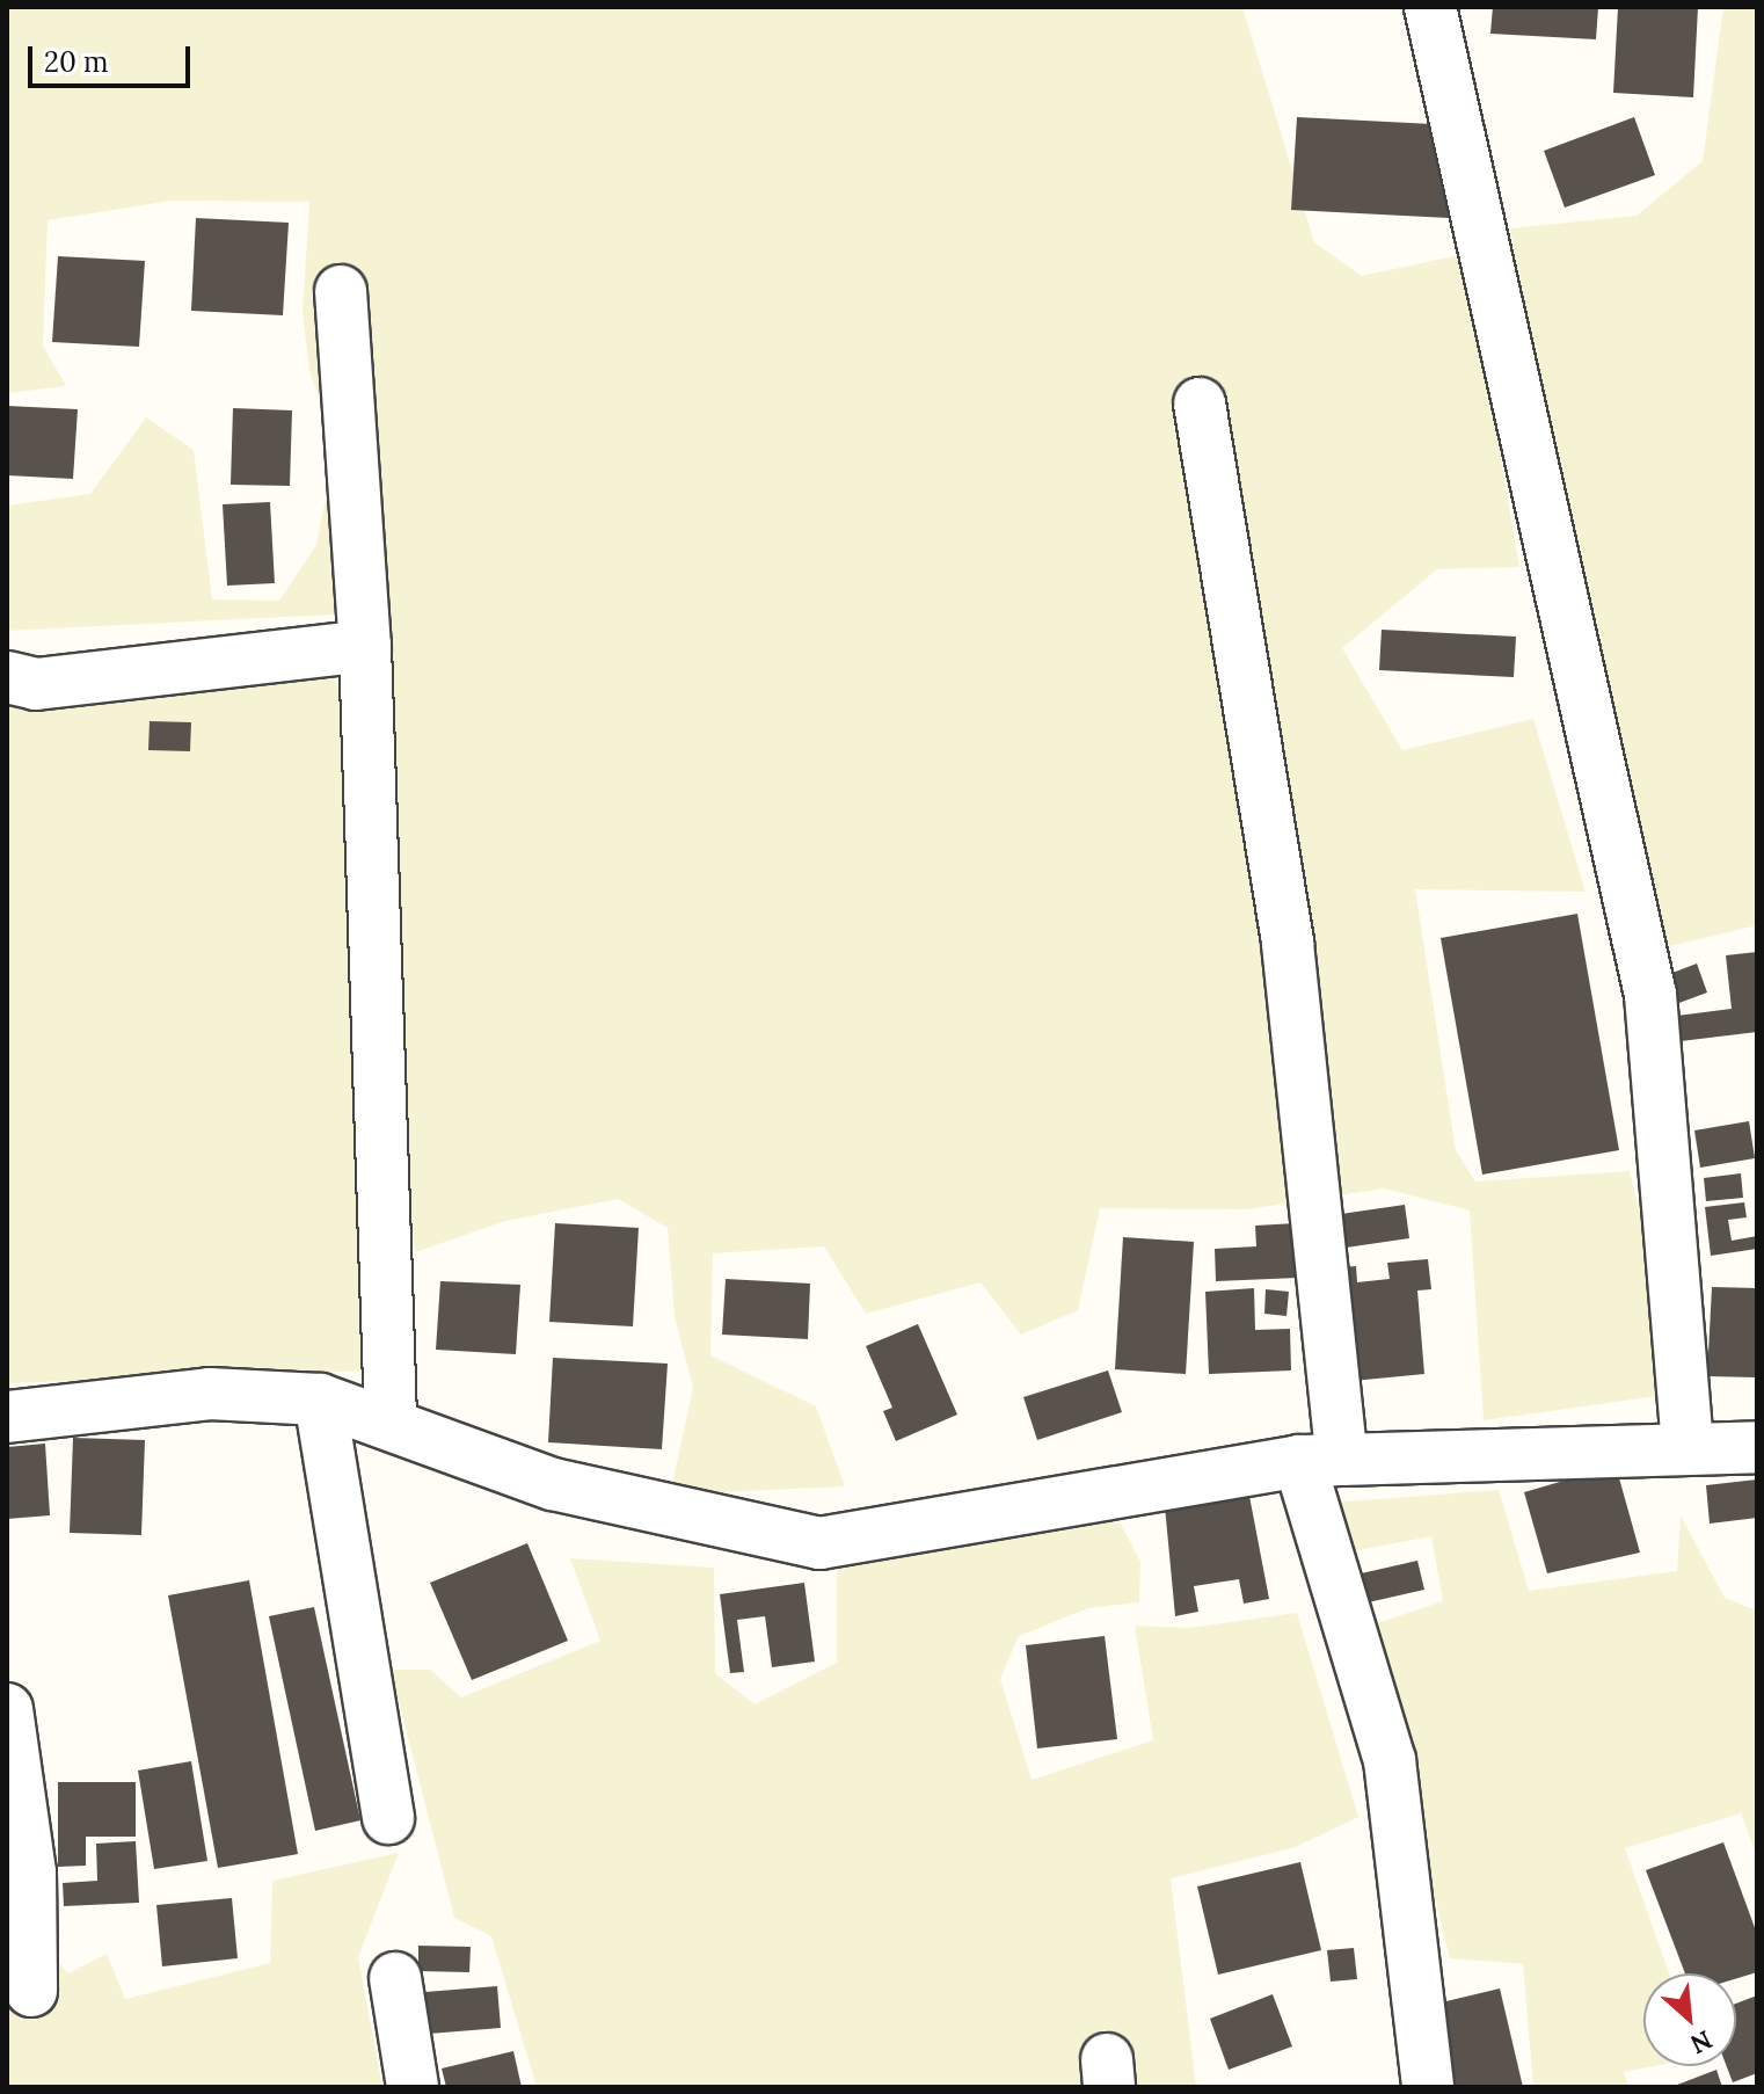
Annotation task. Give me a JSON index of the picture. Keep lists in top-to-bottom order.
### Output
{
  "scale_bar": "20 m",
  "north": "bottom right"
}
